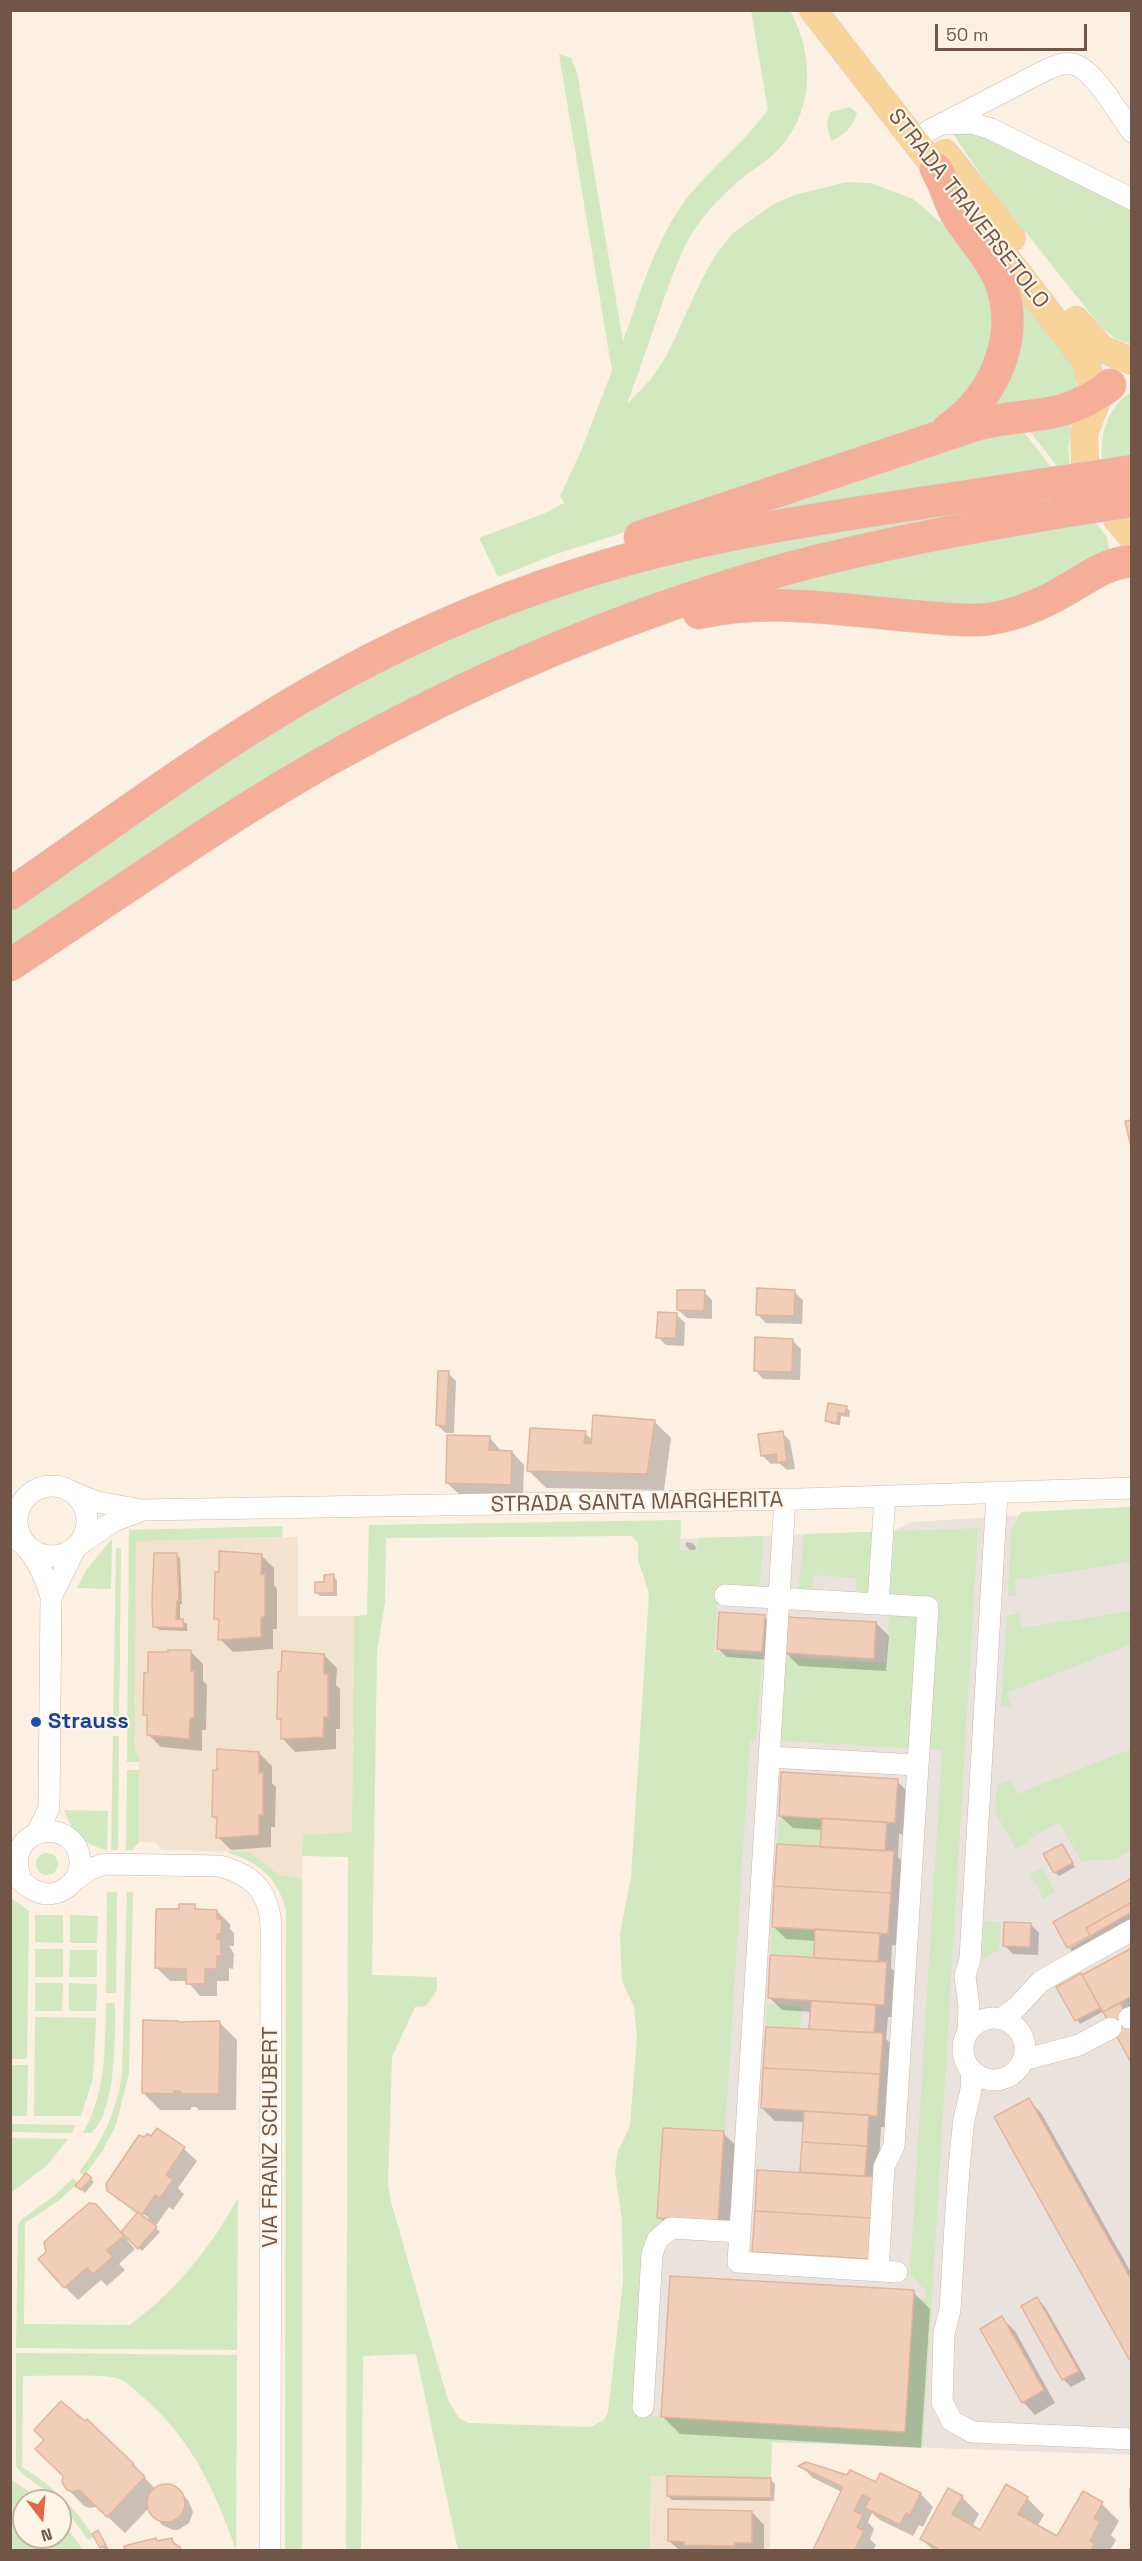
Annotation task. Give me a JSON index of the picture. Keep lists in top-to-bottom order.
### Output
{
  "streets": {
    "main road": ["STRADA TRAVERSETOLO"],
    "street": ["STRADA SANTA MARGHERITA", "VIA FRANZ SCHUBERT"]
  },
  "places": ["Strauss"],
  "scale_bar": "50 m",
  "north": "bottom"
}
